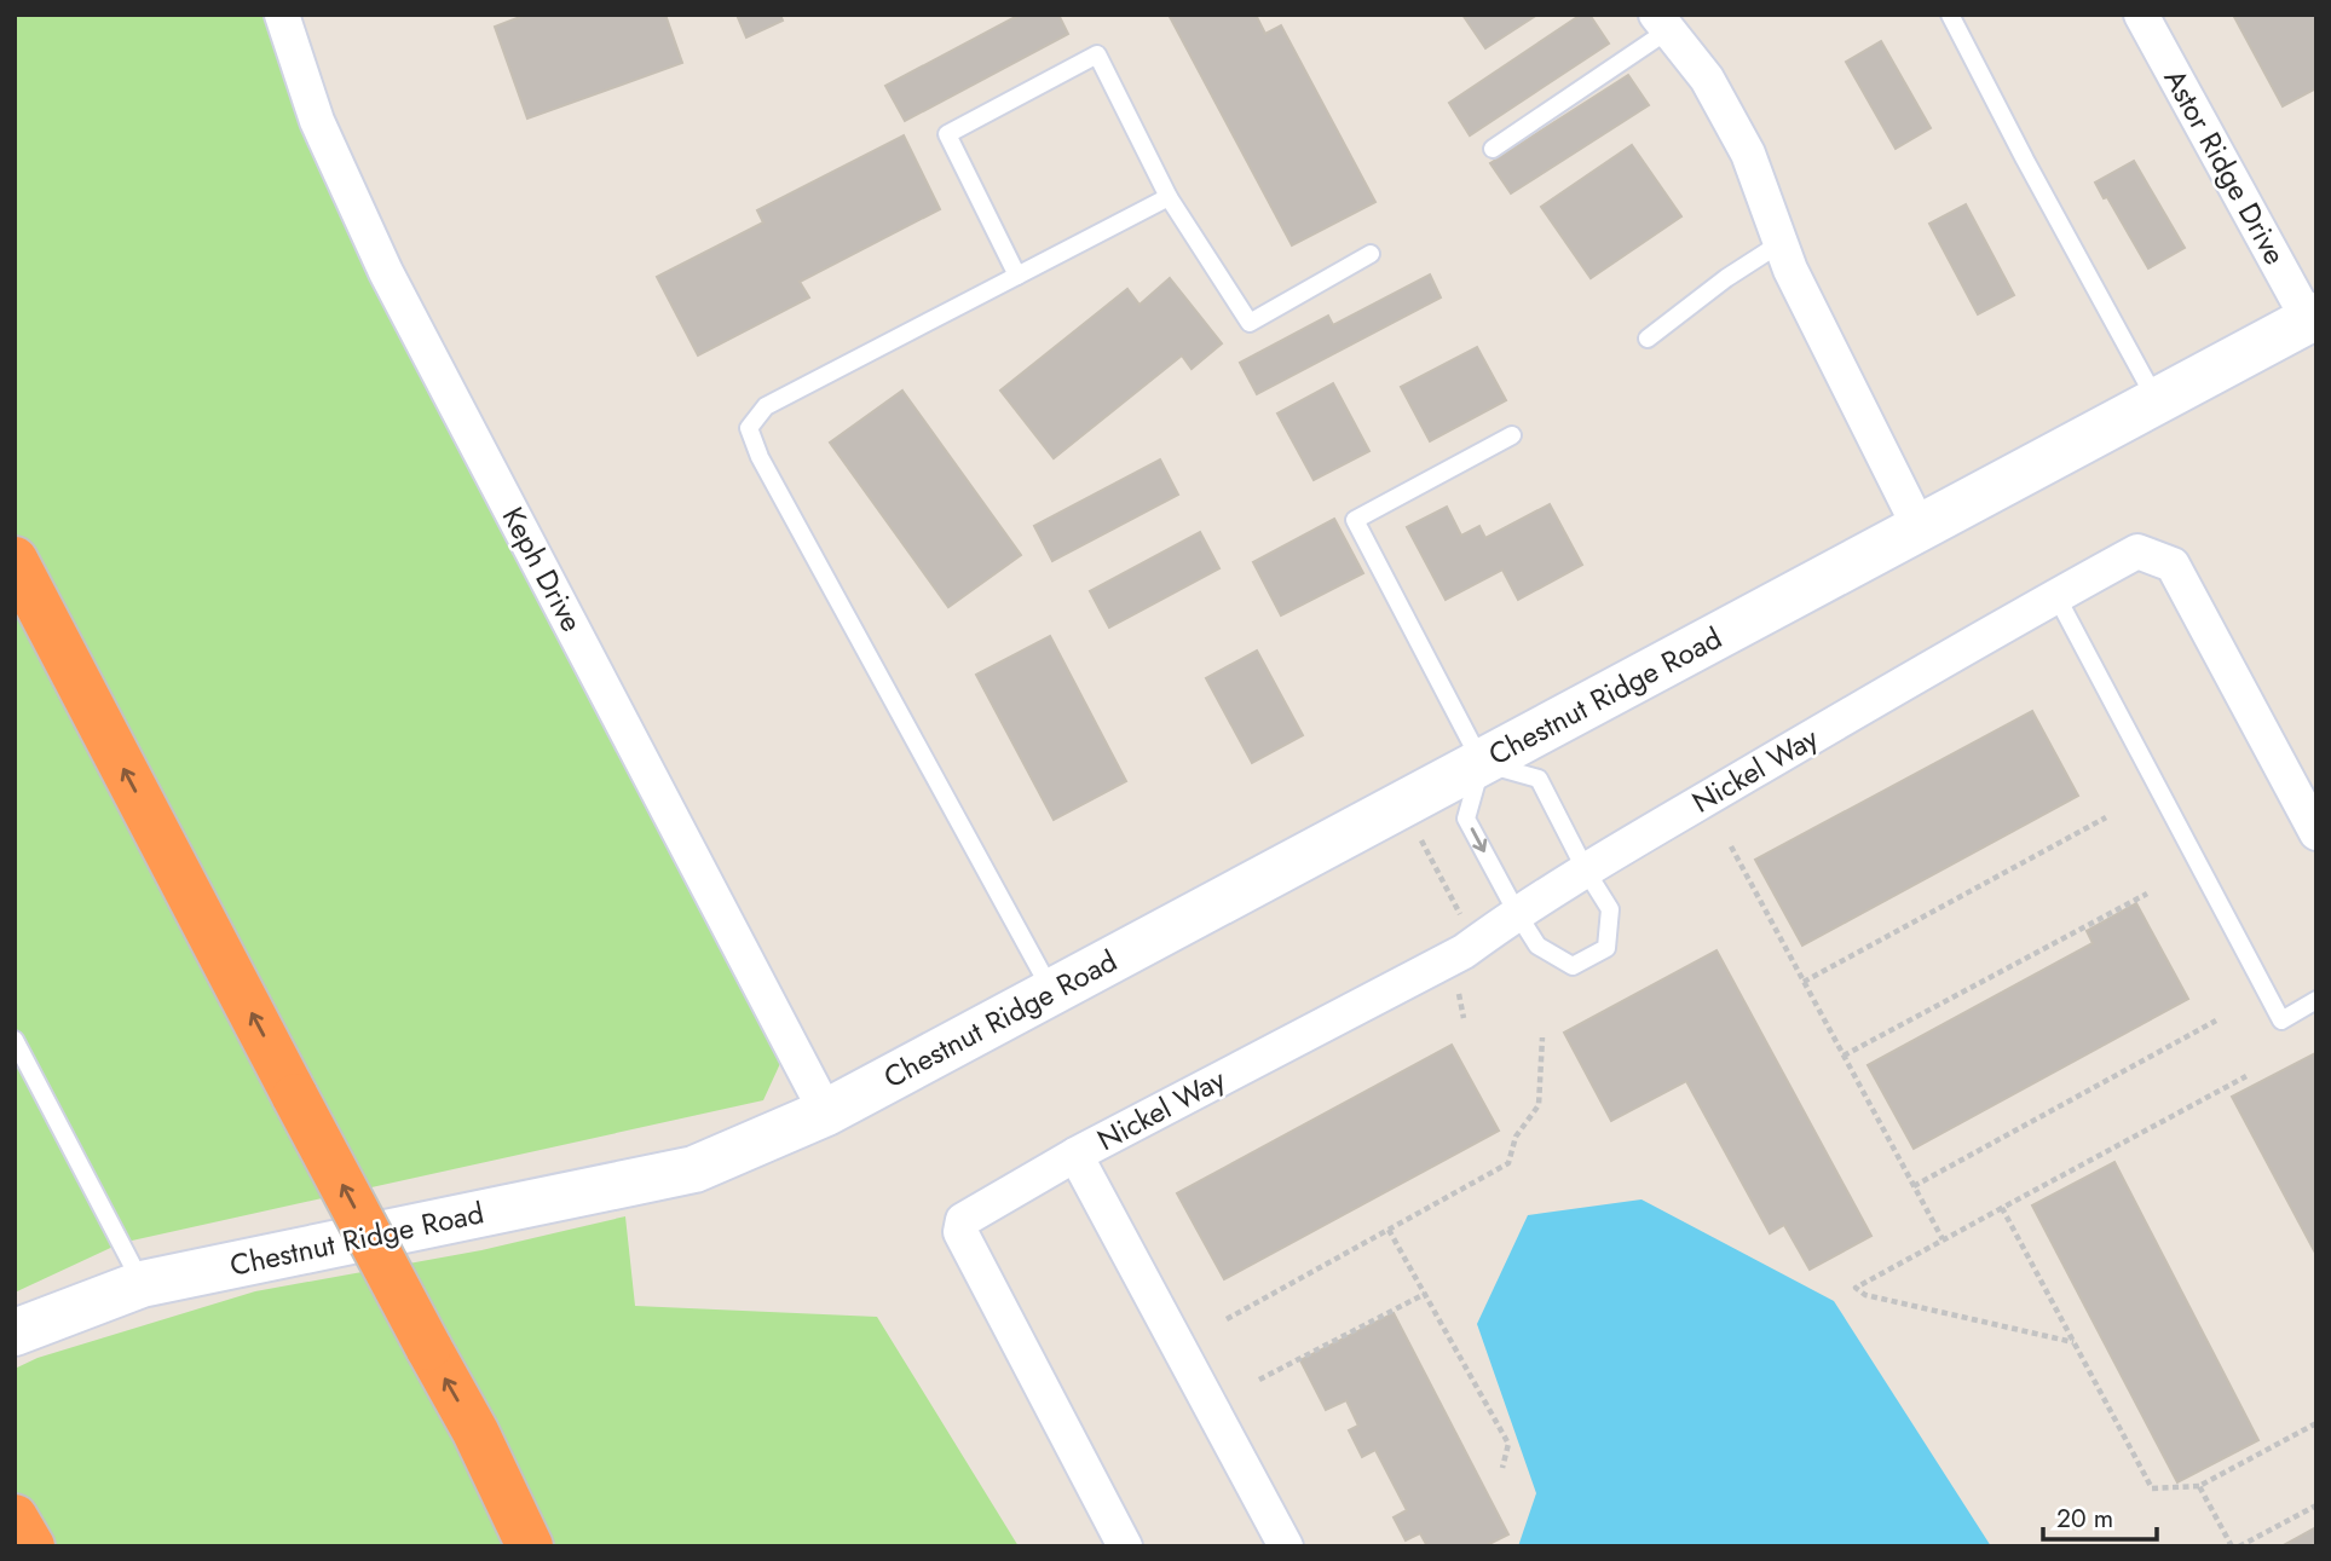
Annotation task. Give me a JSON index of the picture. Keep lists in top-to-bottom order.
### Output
{
  "streets": {
    "street": [
      "Astor Ridge Drive",
      "Keph Drive",
      "Chestnut Ridge Road",
      "Nickel Way"
    ]
  },
  "crossings": [
    ["Astor Ridge Drive", "Chestnut Ridge Road"],
    ["Keph Drive", "Chestnut Ridge Road"]
  ],
  "scale_bar": "20 m"
}
